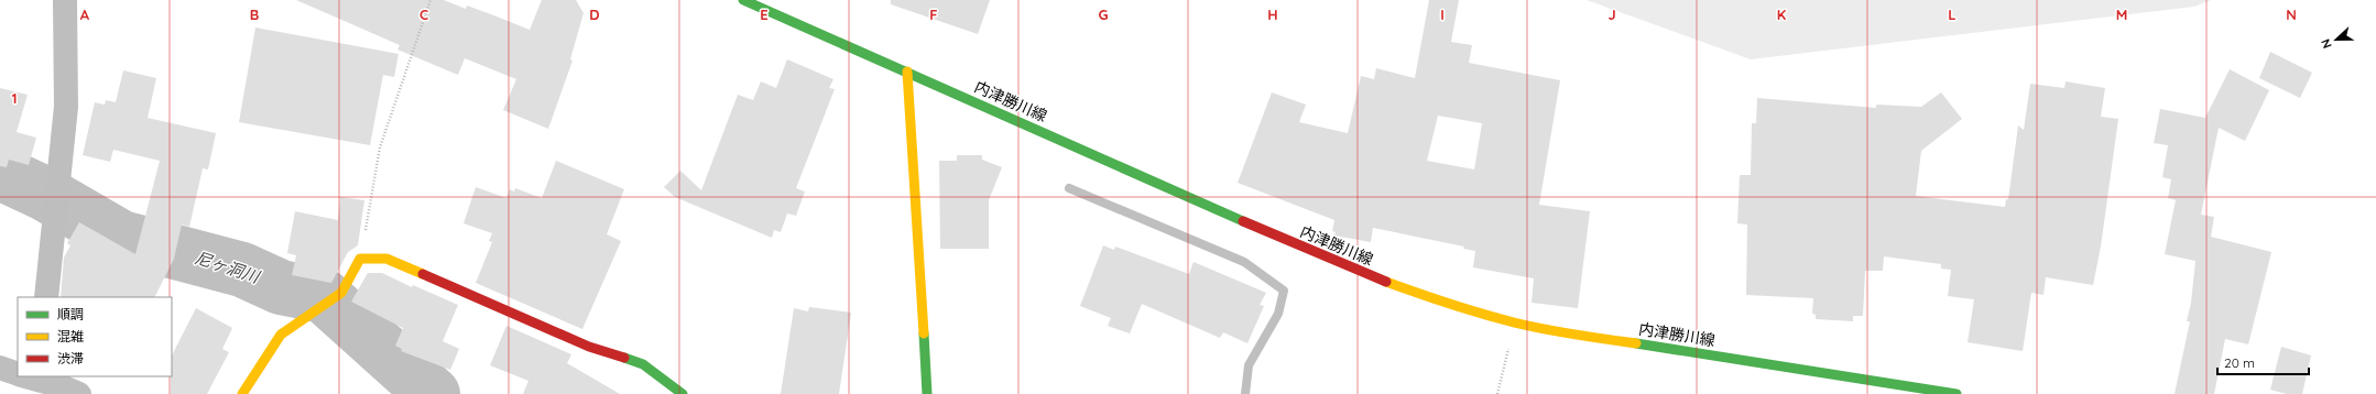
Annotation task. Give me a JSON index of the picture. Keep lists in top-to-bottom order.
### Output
{
  "streets": {
    "main road": ["内津勝川線"]
  },
  "water": ["尼ヶ洞川"],
  "legend": ["順調", "混雑", "渋滞"],
  "scale_bar": "20 m",
  "north": "left",
  "grid": {
    "columns": [
      "A",
      "B",
      "C",
      "D",
      "E",
      "F",
      "G",
      "H",
      "I",
      "J",
      "K",
      "L",
      "M",
      "N"
    ],
    "rows": ["1"]
  }
}
